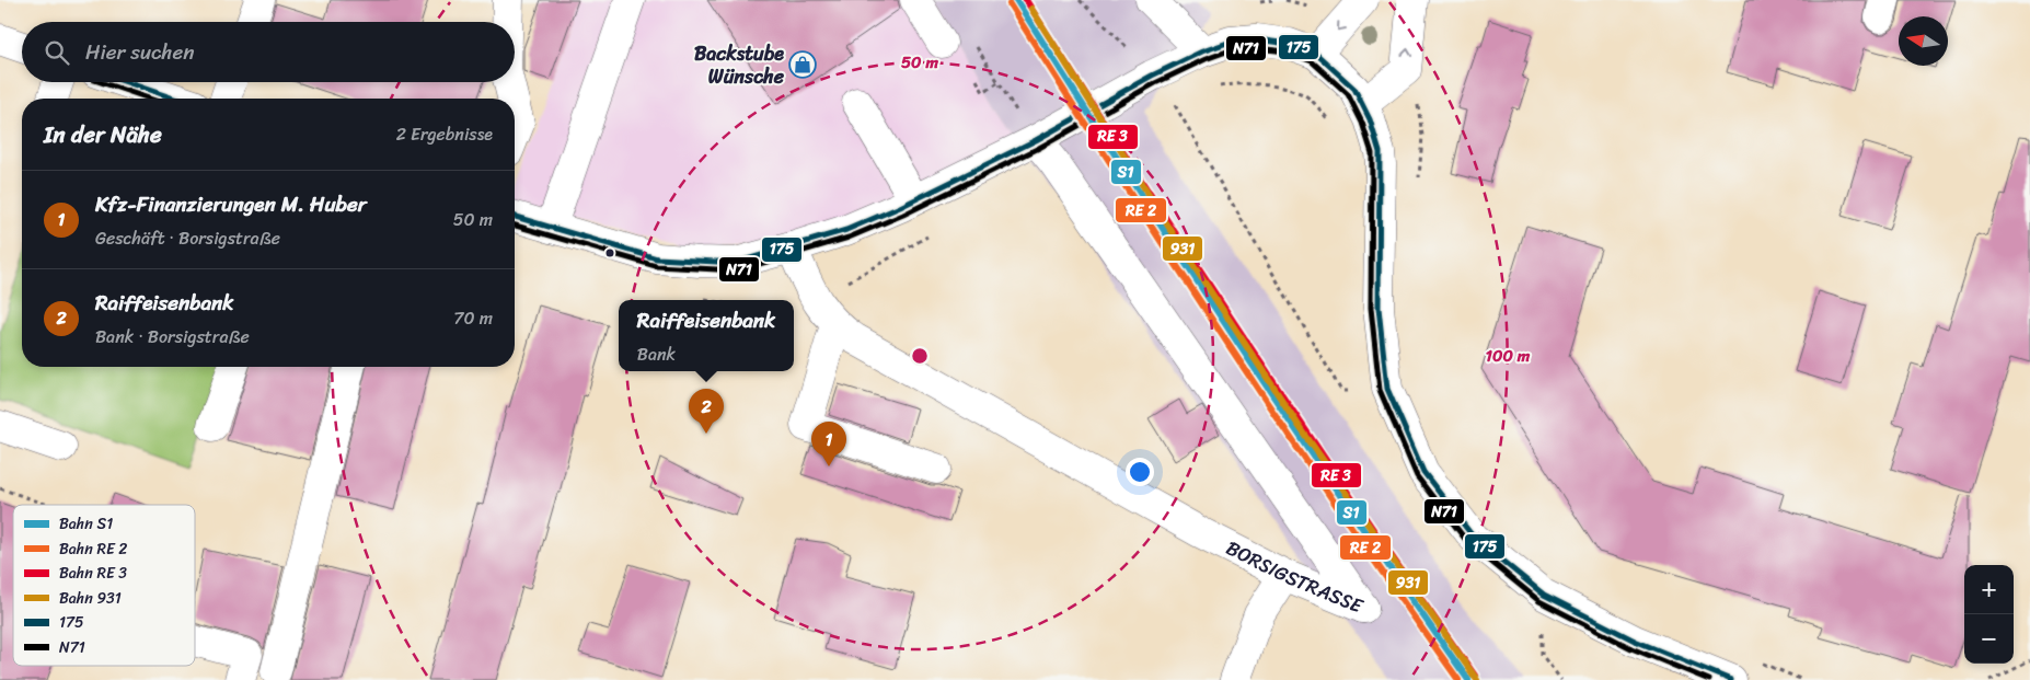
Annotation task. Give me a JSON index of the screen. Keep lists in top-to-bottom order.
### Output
{
  "streets": {
    "main road": ["BORSIGSTRASSE"]
  },
  "places": {
    "shop": ["Backstube Wünsche"]
  },
  "lines": [
    "rail line S1",
    "rail line 931",
    "transit line 175",
    "transit line N71"
  ],
  "legend": [
    "Bahn S1",
    "Bahn RE 2",
    "Bahn RE 3",
    "Bahn 931",
    "175",
    "N71"
  ],
  "north": "left",
  "page": {
    "search": "Hier suchen",
    "heading": ["In der Nähe", "2 Ergebnisse"],
    "list": [
      {
        "mark": "1",
        "name": "Kfz-Finanzierungen M. Huber",
        "note": "Geschäft · Borsigstraße",
        "value": "50 m"
      },
      {
        "mark": "2",
        "name": "Raiffeisenbank",
        "note": "Bank · Borsigstraße",
        "value": "70 m"
      }
    ],
    "popup": ["Raiffeisenbank", "Bank"],
    "pins": ["2", "1"],
    "map_buttons": ["+", "−"]
  },
  "rings": ["50 m", "100 m"]
}
